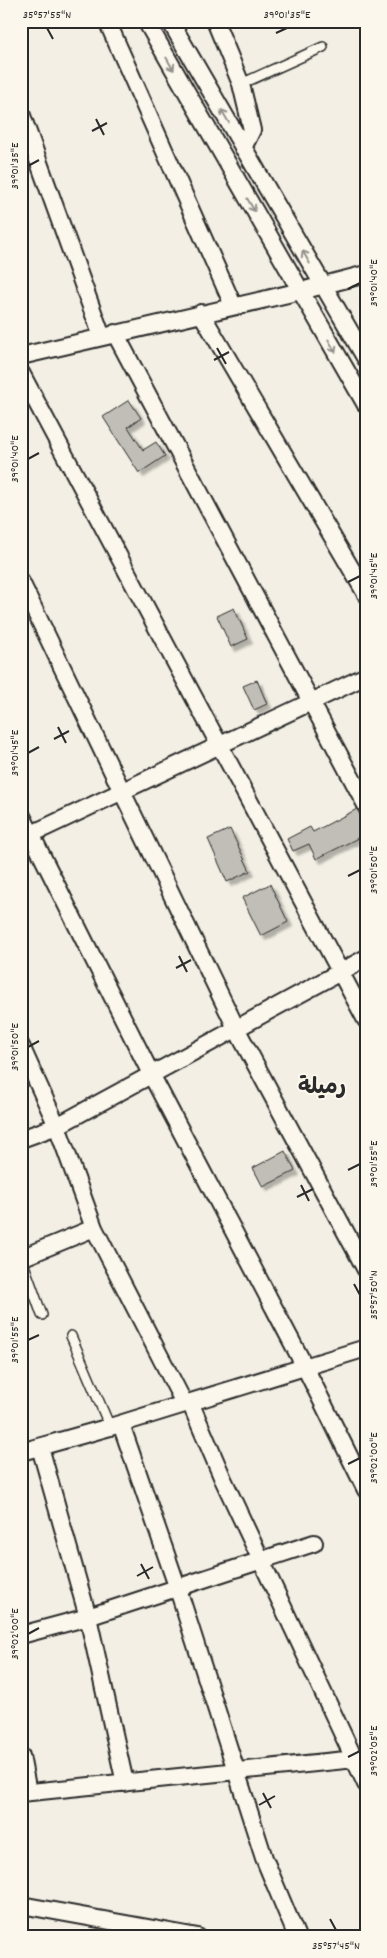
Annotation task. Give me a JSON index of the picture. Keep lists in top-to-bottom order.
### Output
{
  "districts": ["رميلة"],
  "coordinates": [
    "35°57'55\"N",
    "39°01'35\"E",
    "39°01'40\"E",
    "39°01'45\"E",
    "39°01'50\"E",
    "39°01'55\"E",
    "35°57'50\"N",
    "39°02'00\"E",
    "39°02'05\"E",
    "35°57'45\"N"
  ]
}
